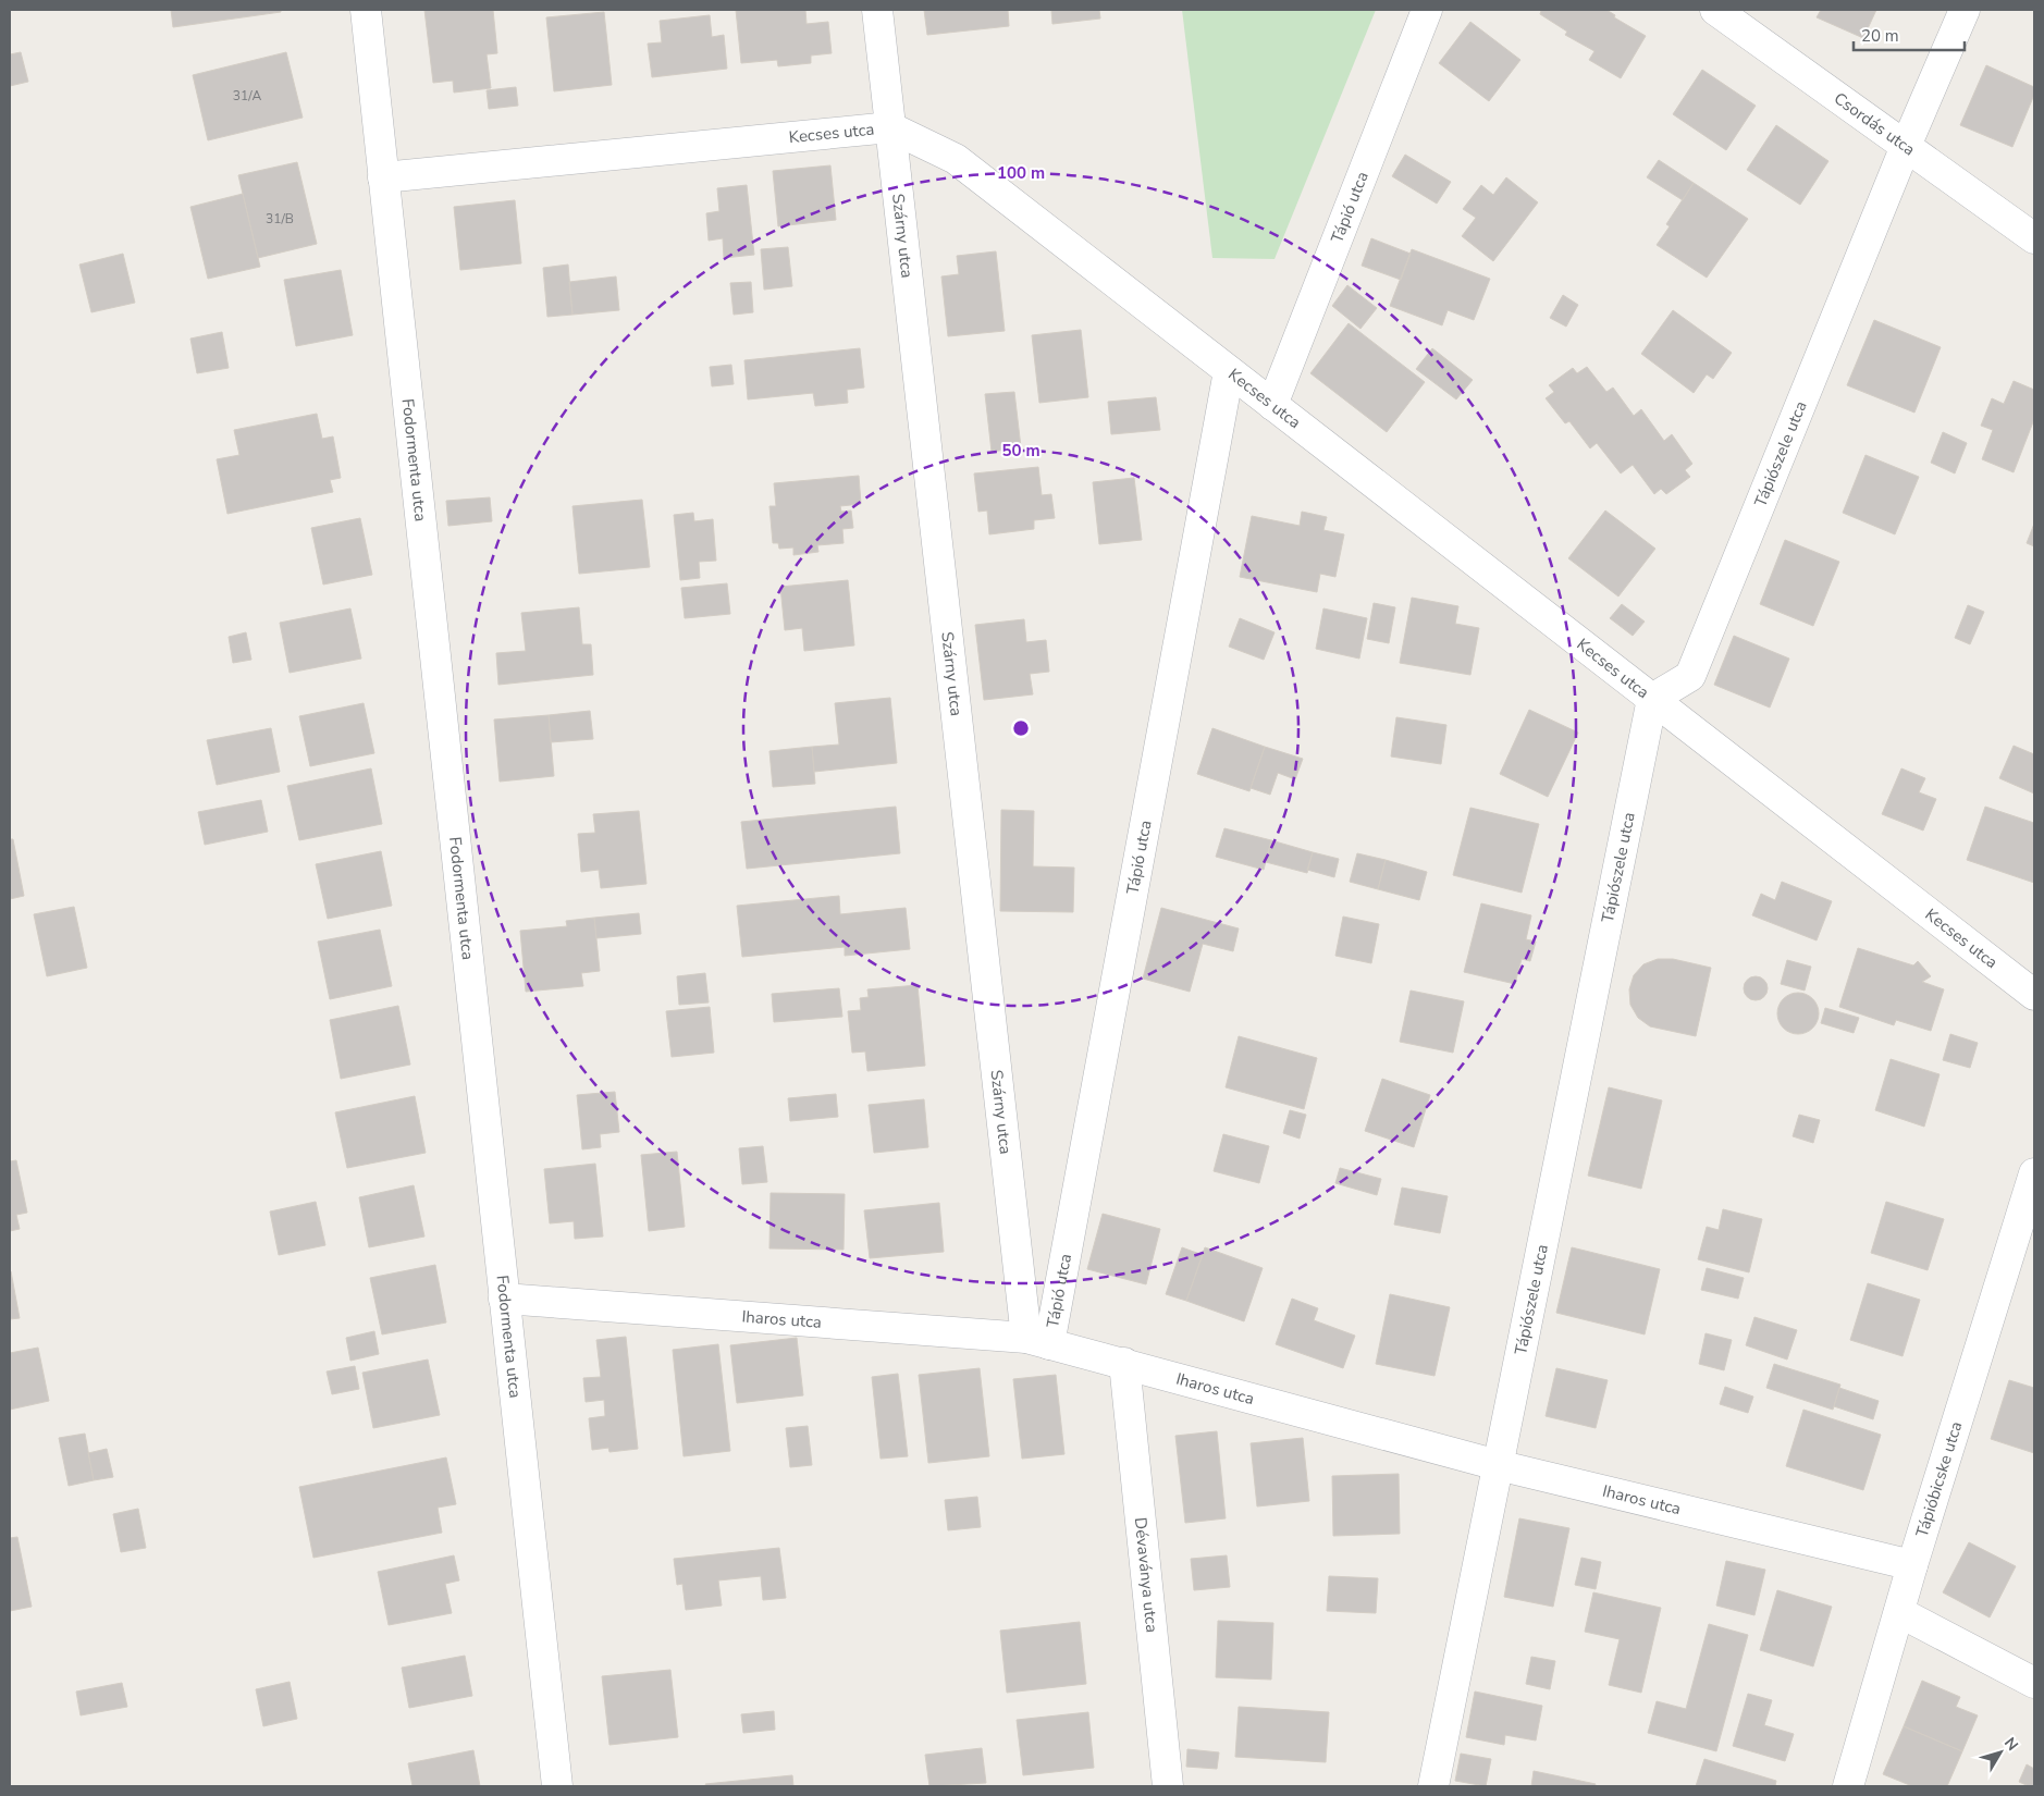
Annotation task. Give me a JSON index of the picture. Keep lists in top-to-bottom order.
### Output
{
  "streets": {
    "street": [
      "Csordás utca",
      "Kecses utca",
      "Tápió utca",
      "Szárny utca",
      "Tápiószele utca",
      "Fodormenta utca",
      "Iharos utca",
      "Tápióbicske utca",
      "Dévaványa utca"
    ]
  },
  "crossings": [
    ["Csordás utca", "Tápiószele utca"],
    ["Kecses utca", "Tápió utca"],
    ["Kecses utca", "Szárny utca"],
    ["Kecses utca", "Tápiószele utca"],
    ["Kecses utca", "Fodormenta utca"],
    ["Tápió utca", "Szárny utca"],
    ["Tápió utca", "Iharos utca"],
    ["Szárny utca", "Iharos utca"],
    ["Tápiószele utca", "Iharos utca"],
    ["Fodormenta utca", "Iharos utca"],
    ["Iharos utca", "Tápióbicske utca"],
    ["Iharos utca", "Dévaványa utca"]
  ],
  "house_numbers": ["31/A", "31/B"],
  "scale_bar": "20 m",
  "north": "top right",
  "rings": ["100 m", "50 m"]
}
